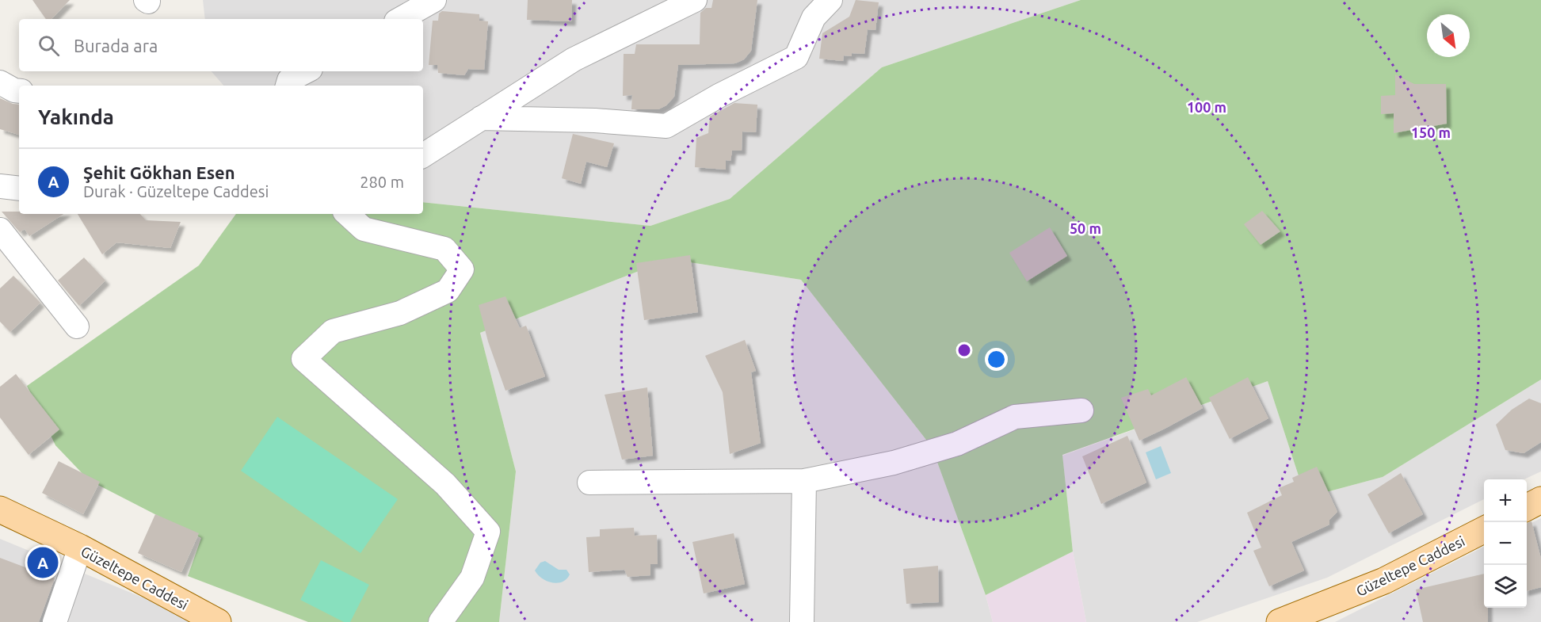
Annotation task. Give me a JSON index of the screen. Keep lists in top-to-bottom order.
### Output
{
  "streets": {
    "main road": ["Güzeltepe Caddesi"]
  },
  "north": "bottom right",
  "page": {
    "search": "Burada ara",
    "heading": "Yakında",
    "list": [
      {
        "mark": "A",
        "name": "Şehit Gökhan Esen",
        "note": "Durak · Güzeltepe Caddesi",
        "value": "280 m"
      }
    ],
    "map_buttons": ["+", "−"],
    "pins": "A"
  },
  "rings": ["100 m", "150 m", "50 m"]
}
